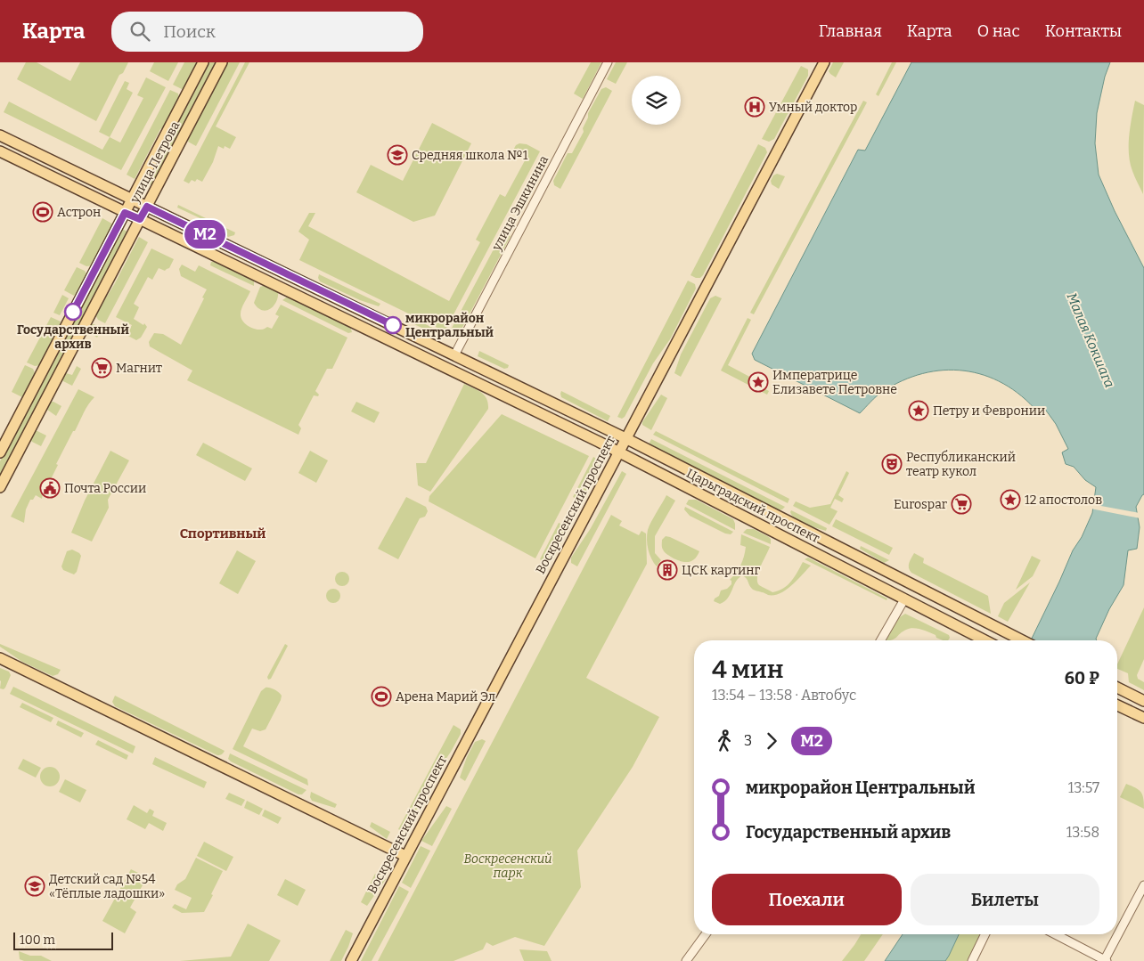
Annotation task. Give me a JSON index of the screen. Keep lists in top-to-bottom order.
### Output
{
  "streets": {
    "main road": ["улица Петрова", "Воскресенский проспект", "Царьградский проспект"],
    "street": ["улица Эшкинина"]
  },
  "crossings": [
    ["улица Петрова", "Царьградский проспект"],
    ["улица Эшкинина", "Царьградский проспект"],
    ["Воскресенский проспект", "Царьградский проспект"]
  ],
  "districts": ["Спортивный"],
  "water": ["Малая Кокшага"],
  "parks": ["Воскресенский парк"],
  "places": {
    "hospital": ["Умный доктор"],
    "school or university": ["Средняя школа №1", "Детский сад №54 «Тёплые ладошки»"],
    "sports": ["Астрон", "Арена Марий Эл"],
    "other": ["Государственный архив", "микрорайон Центральный"],
    "supermarket": ["Магнит", "Eurospar"],
    "place": ["Императрице Елизавете Петровне", "Петру и Февронии", "12 апостолов"],
    "theatre": ["Республиканский театр кукол"],
    "public building": ["Почта России"],
    "building": ["ЦСК картинг"]
  },
  "lines": ["bus line М2"],
  "scale_bar": "100 m",
  "page": {
    "header": "Карта",
    "search": "Поиск",
    "nav": [
      "Главная",
      "Карта",
      "О нас",
      "Контакты"
    ],
    "on_map": "М2",
    "heading": ["4 мин", "13:54 – 13:58 · Автобус", "60 ₽"],
    "legs": ["3", "М2"],
    "list": [
      {
        "name": "микрорайон Центральный",
        "value": "13:57"
      },
      {
        "name": "Государственный архив",
        "value": "13:58"
      }
    ],
    "buttons": ["Поехали", "Билеты"],
    "scale": "100 m"
  }
}
